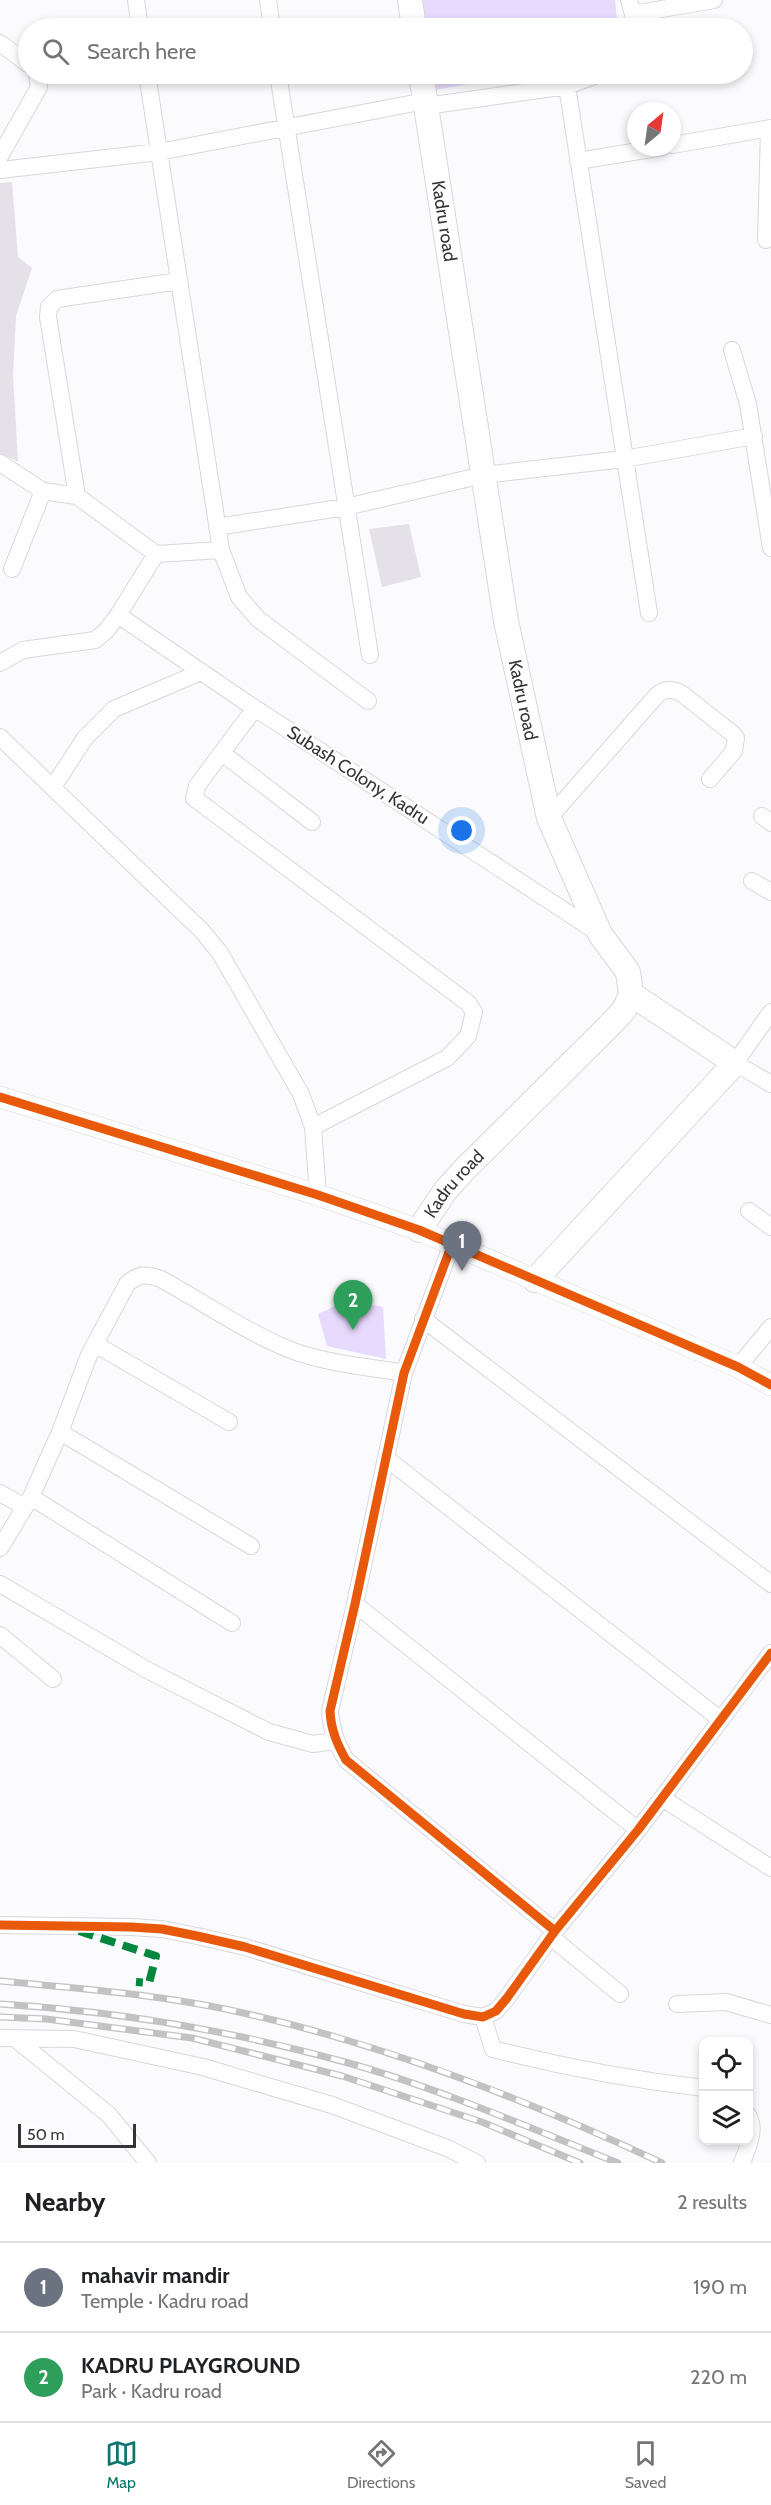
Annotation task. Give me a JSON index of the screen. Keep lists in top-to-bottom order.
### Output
{
  "streets": {
    "main road": ["Kadru road"],
    "street": ["Subash Colony, Kadru"]
  },
  "crossings": [
    ["Kadru road", "Subash Colony, Kadru"]
  ],
  "scale_bar": "50 m",
  "north": "top right",
  "page": {
    "search": "Search here",
    "pins": ["1", "2"],
    "scale": "50 m",
    "heading": ["Nearby", "2 results"],
    "list": [
      {
        "mark": "1",
        "name": "mahavir mandir",
        "note": "Temple · Kadru road",
        "value": "190 m"
      },
      {
        "mark": "2",
        "name": "KADRU PLAYGROUND",
        "note": "Park · Kadru road",
        "value": "220 m"
      }
    ],
    "nav": ["Map", "Directions", "Saved"]
  }
}
